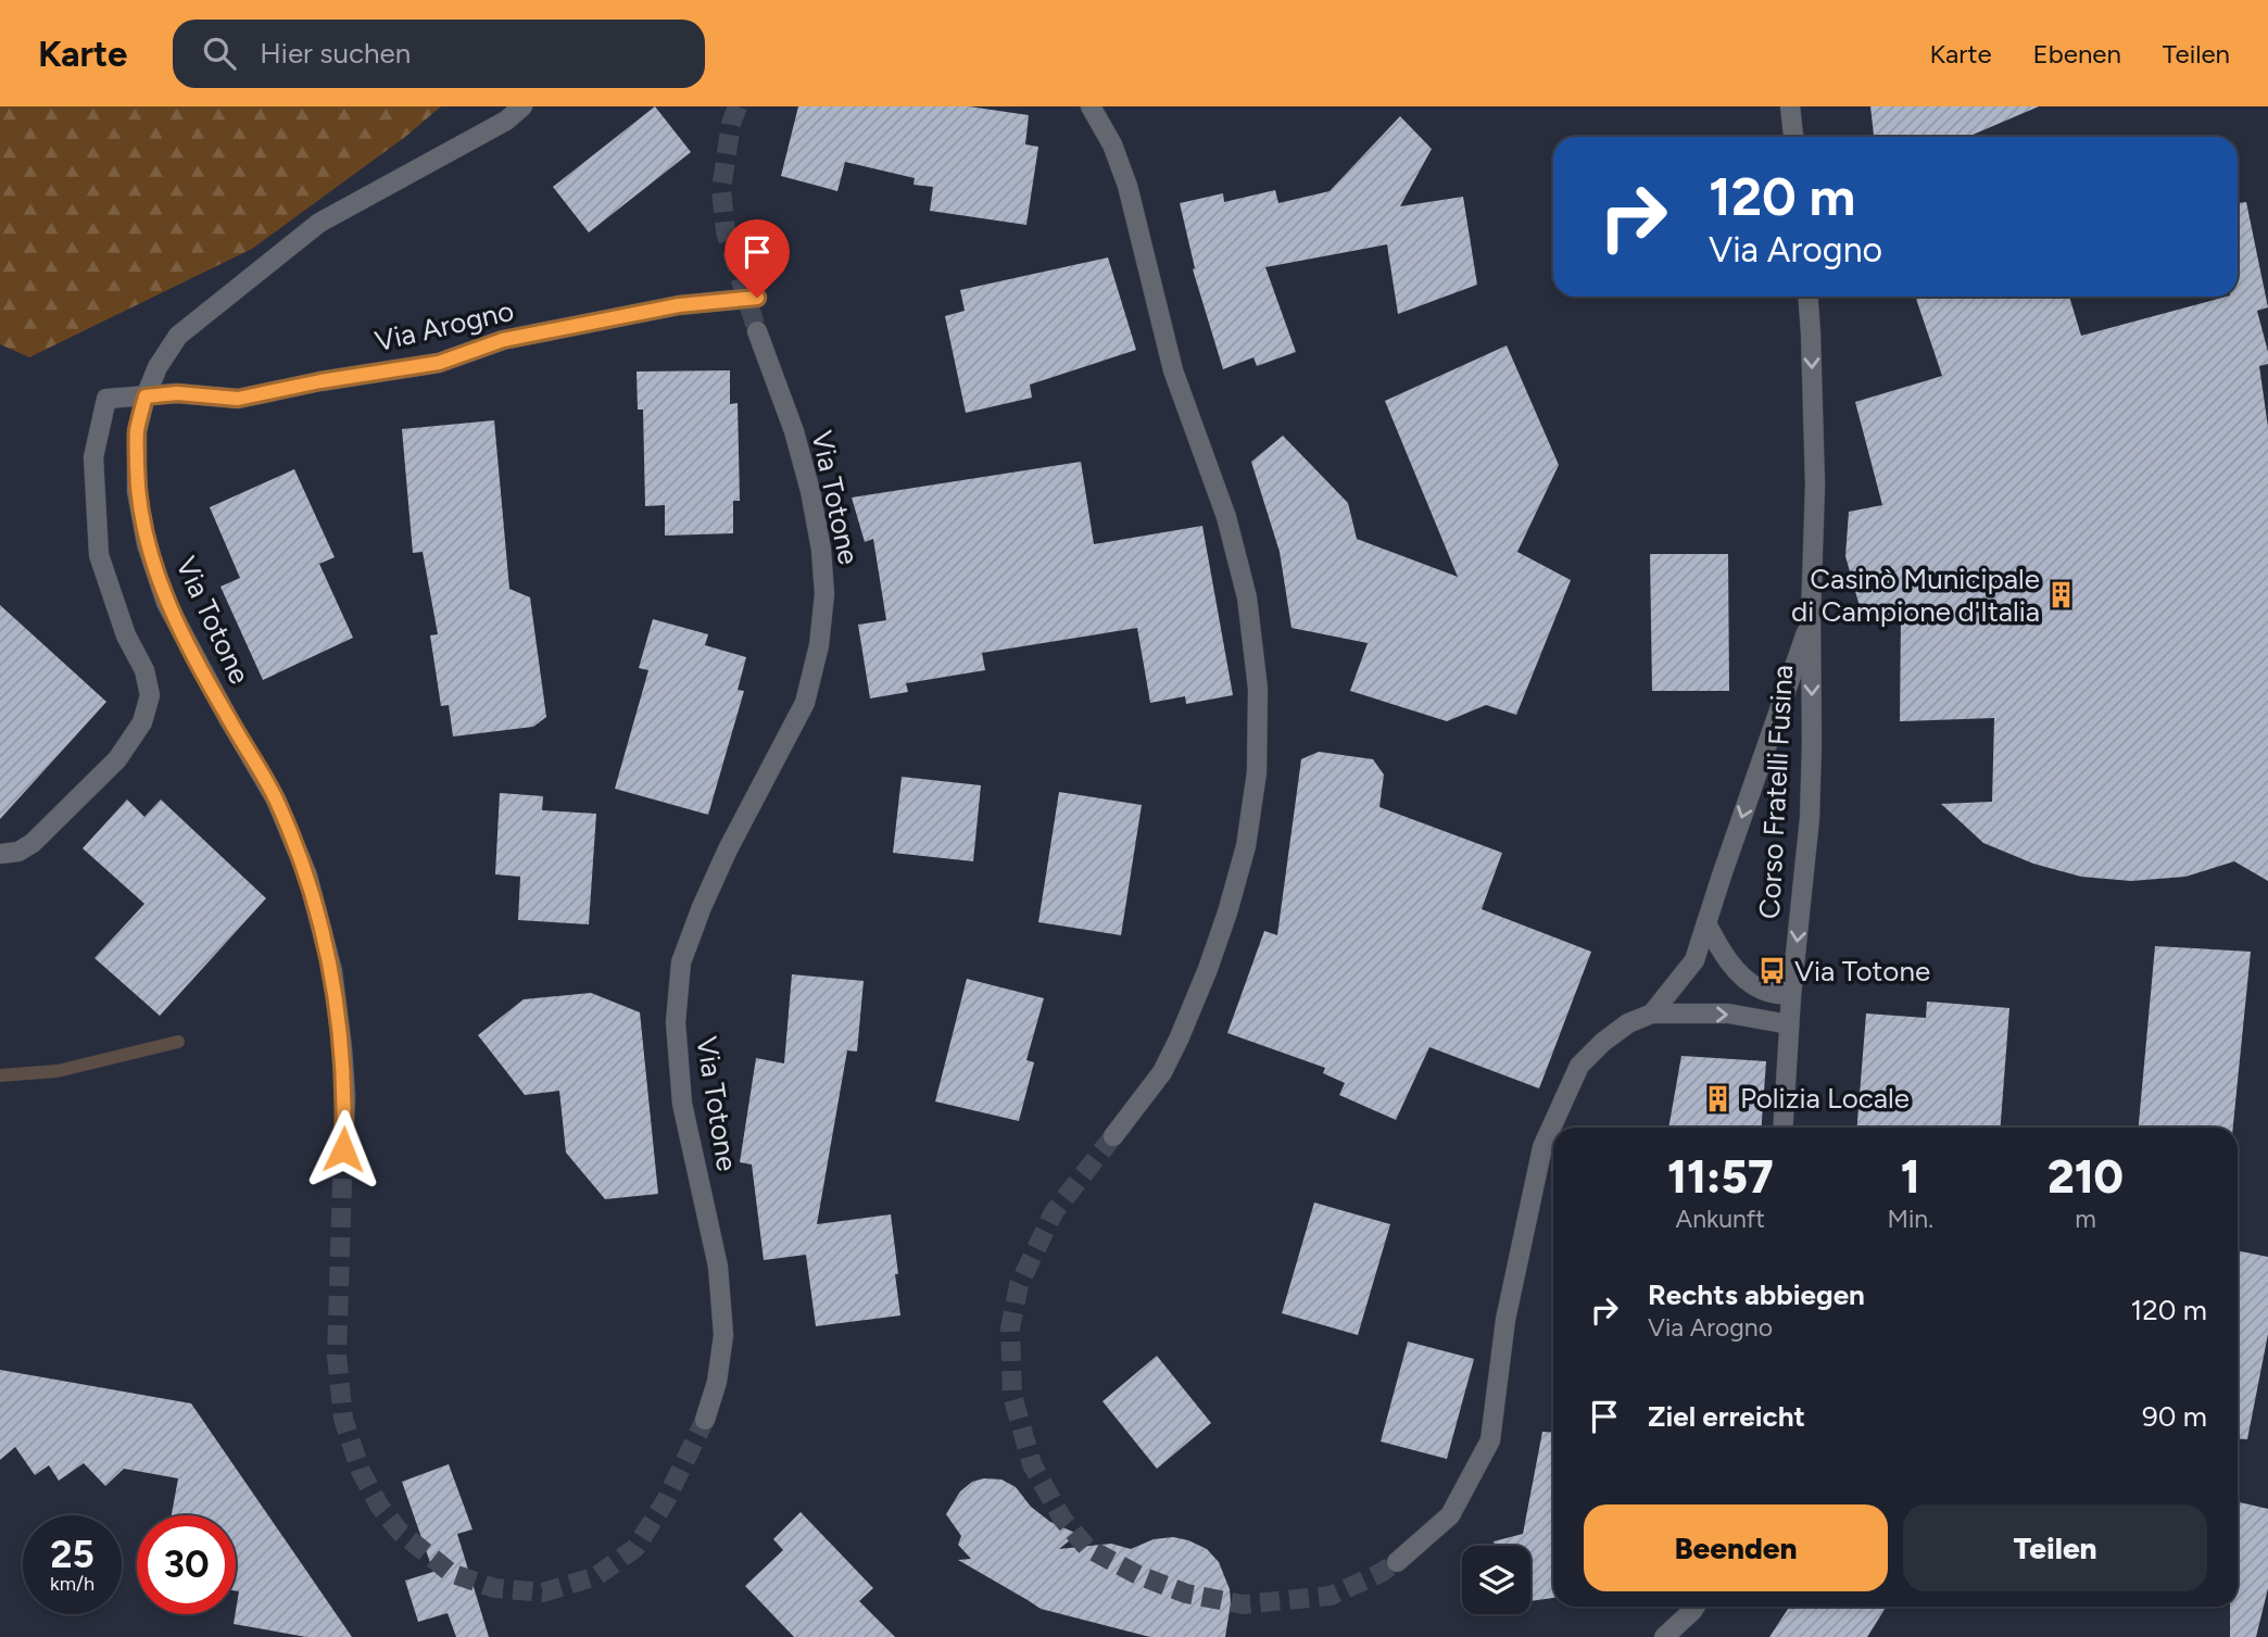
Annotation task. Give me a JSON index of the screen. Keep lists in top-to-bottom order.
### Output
{
  "streets": {
    "street": ["Via Arogno", "Via Totone", "Corso Fratelli Fusina"]
  },
  "crossings": [
    ["Via Arogno", "Via Totone"]
  ],
  "places": {
    "building": ["Casinò Municipale di Campione d'Italia", "Polizia Locale"],
    "bus stop": ["Via Totone"]
  },
  "page": {
    "header": "Karte",
    "search": "Hier suchen",
    "nav": ["Karte", "Ebenen", "Teilen"],
    "turn": ["120 m", "Via Arogno"],
    "eta": [
      "11:57",
      "Ankunft",
      "1",
      "Min.",
      "210",
      "m"
    ],
    "list": [
      {
        "name": "Rechts abbiegen",
        "note": "Via Arogno",
        "value": "120 m"
      },
      {
        "name": "Ziel erreicht",
        "value": "90 m"
      }
    ],
    "buttons": ["Beenden", "Teilen"],
    "speed": "25 km/h",
    "limit": "30"
  }
}
